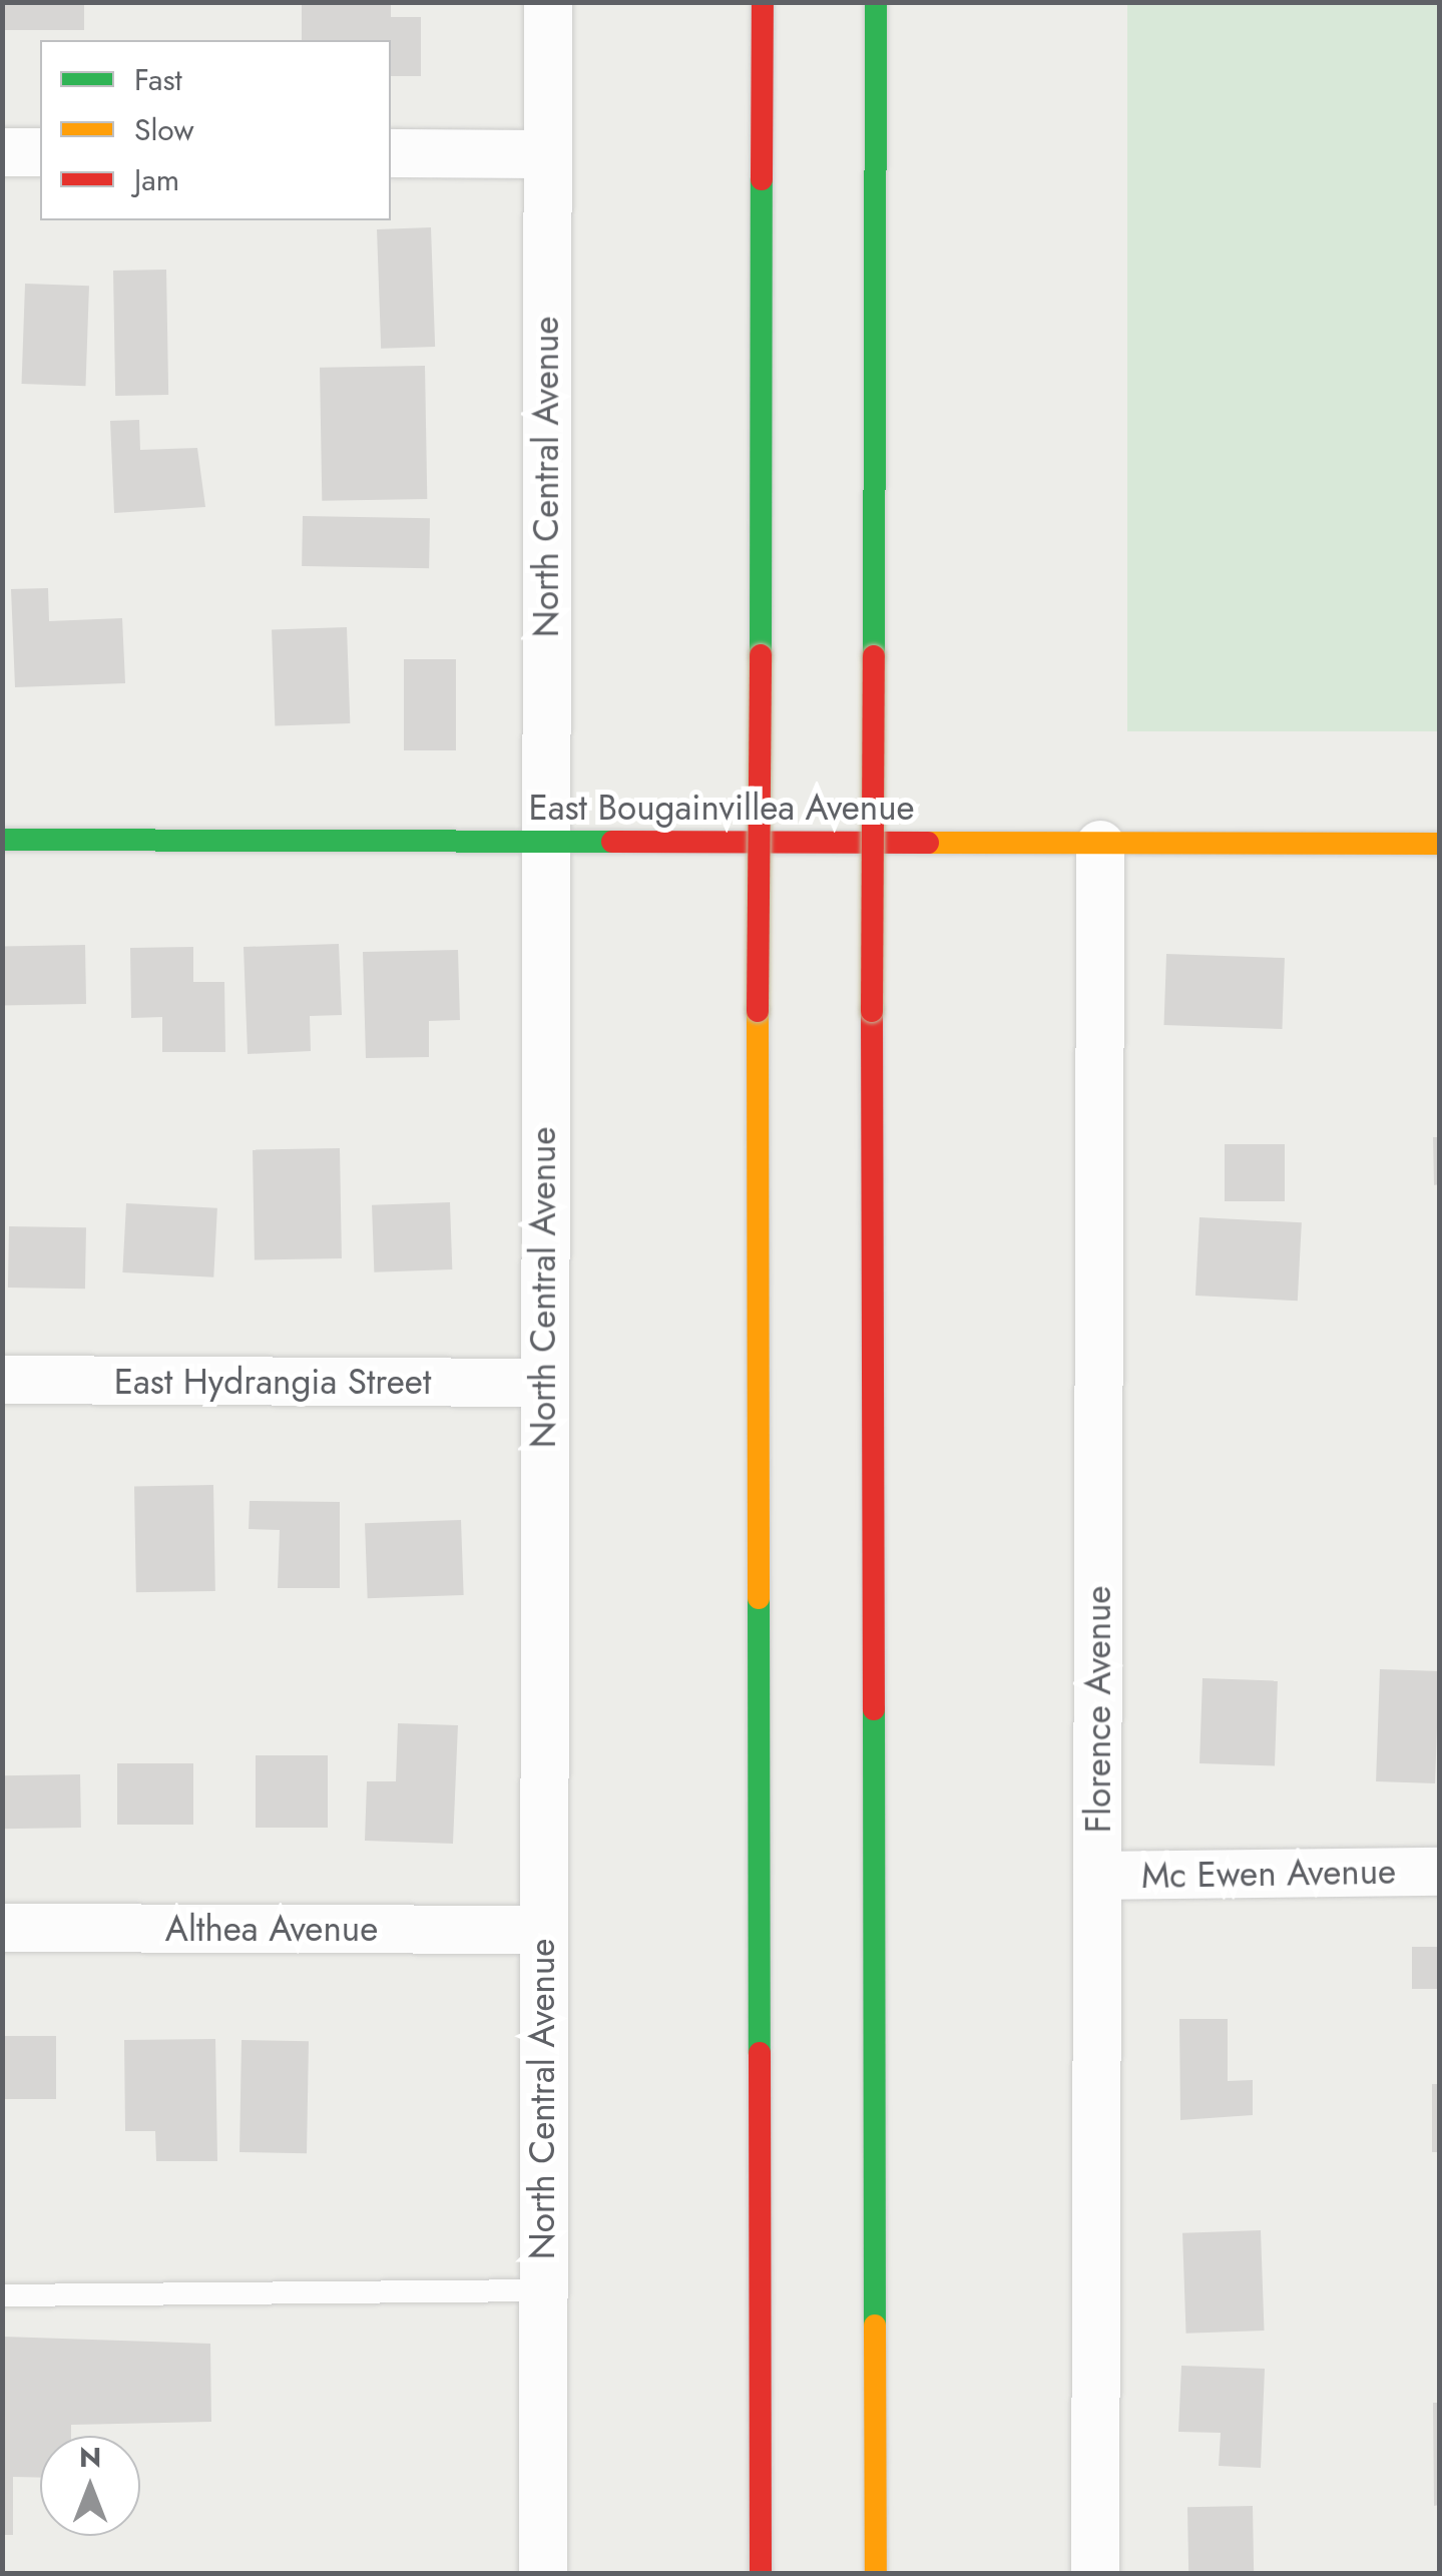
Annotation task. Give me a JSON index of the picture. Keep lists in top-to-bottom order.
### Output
{
  "streets": {
    "main road": ["East Bougainvillea Avenue"],
    "street": [
      "North Central Avenue",
      "East Hydrangia Street",
      "Florence Avenue",
      "Mc Ewen Avenue",
      "Althea Avenue"
    ]
  },
  "crossings": [
    ["North Central Avenue", "East Bougainvillea Avenue"],
    ["North Central Avenue", "East Hydrangia Street"],
    ["North Central Avenue", "Althea Avenue"],
    ["East Bougainvillea Avenue", "Florence Avenue"],
    ["Florence Avenue", "Mc Ewen Avenue"]
  ],
  "legend": ["Fast", "Slow", "Jam"],
  "north": "top"
}
